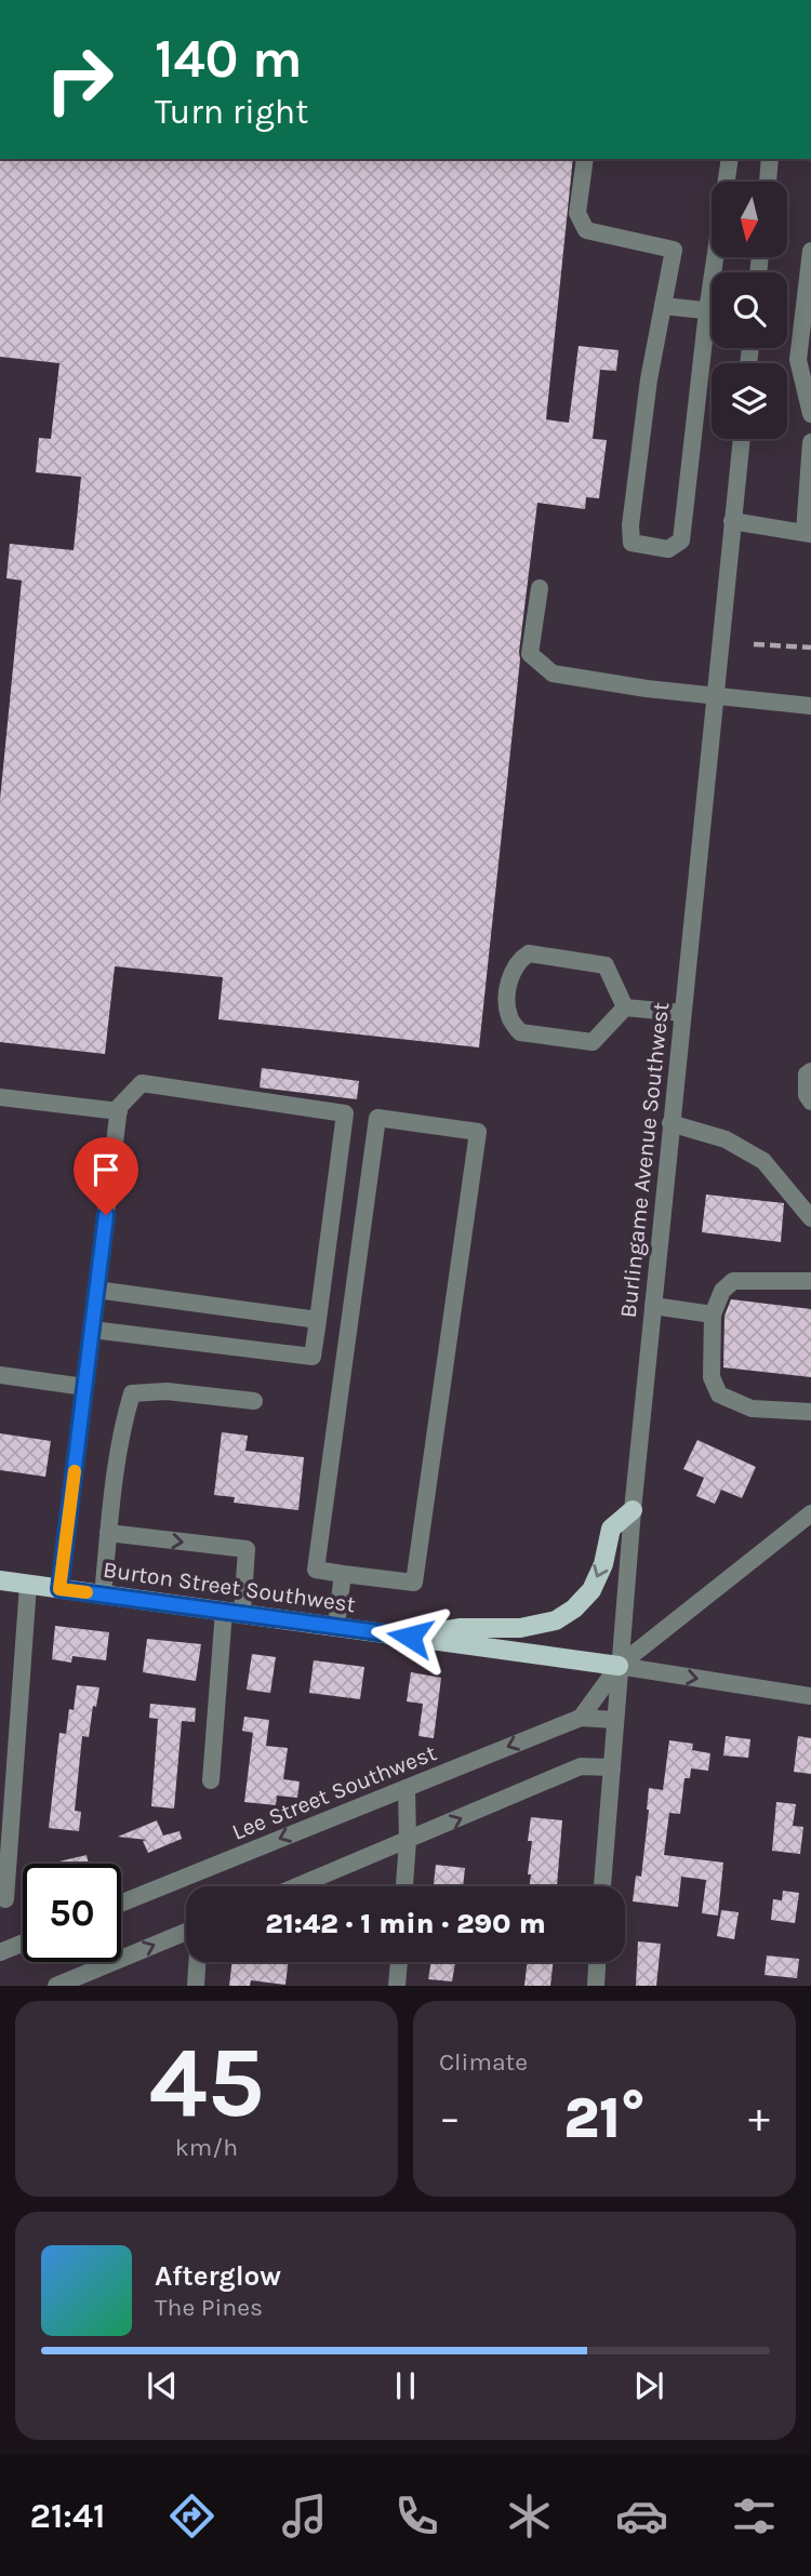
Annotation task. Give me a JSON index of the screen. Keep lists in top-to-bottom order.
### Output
{
  "streets": {
    "main road": ["Burton Street Southwest"],
    "street": ["Burlingame Avenue Southwest", "Lee Street Southwest"]
  },
  "crossings": [
    ["Burlingame Avenue Southwest", "Burton Street Southwest"],
    ["Burlingame Avenue Southwest", "Lee Street Southwest"]
  ],
  "north": "bottom",
  "page": {
    "turn": ["140 m", "Turn right"],
    "limit": "50",
    "trip": "21:42 · 1 min · 290 m",
    "tile": [
      ["45", "km/h"],
      "Climate"
    ],
    "heat": ["−", "21°", "+"],
    "song": ["Afterglow", "The Pines"],
    "tabs": "21:41"
  }
}
